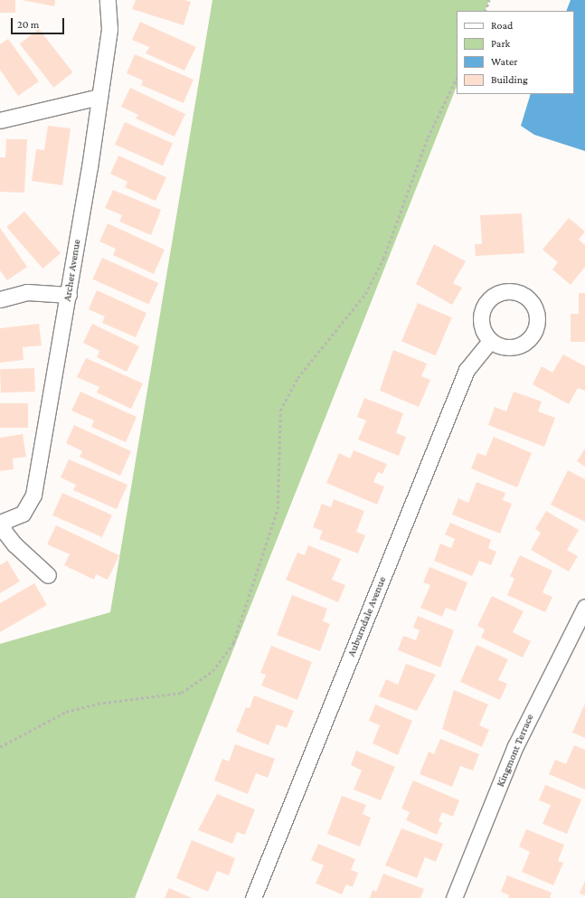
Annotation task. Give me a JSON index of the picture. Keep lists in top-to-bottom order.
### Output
{
  "streets": {
    "street": ["Archer Avenue", "Auburndale Avenue", "Kingmont Terrace"]
  },
  "legend": [
    "Road",
    "Park",
    "Water",
    "Building"
  ],
  "scale_bar": "20 m"
}
